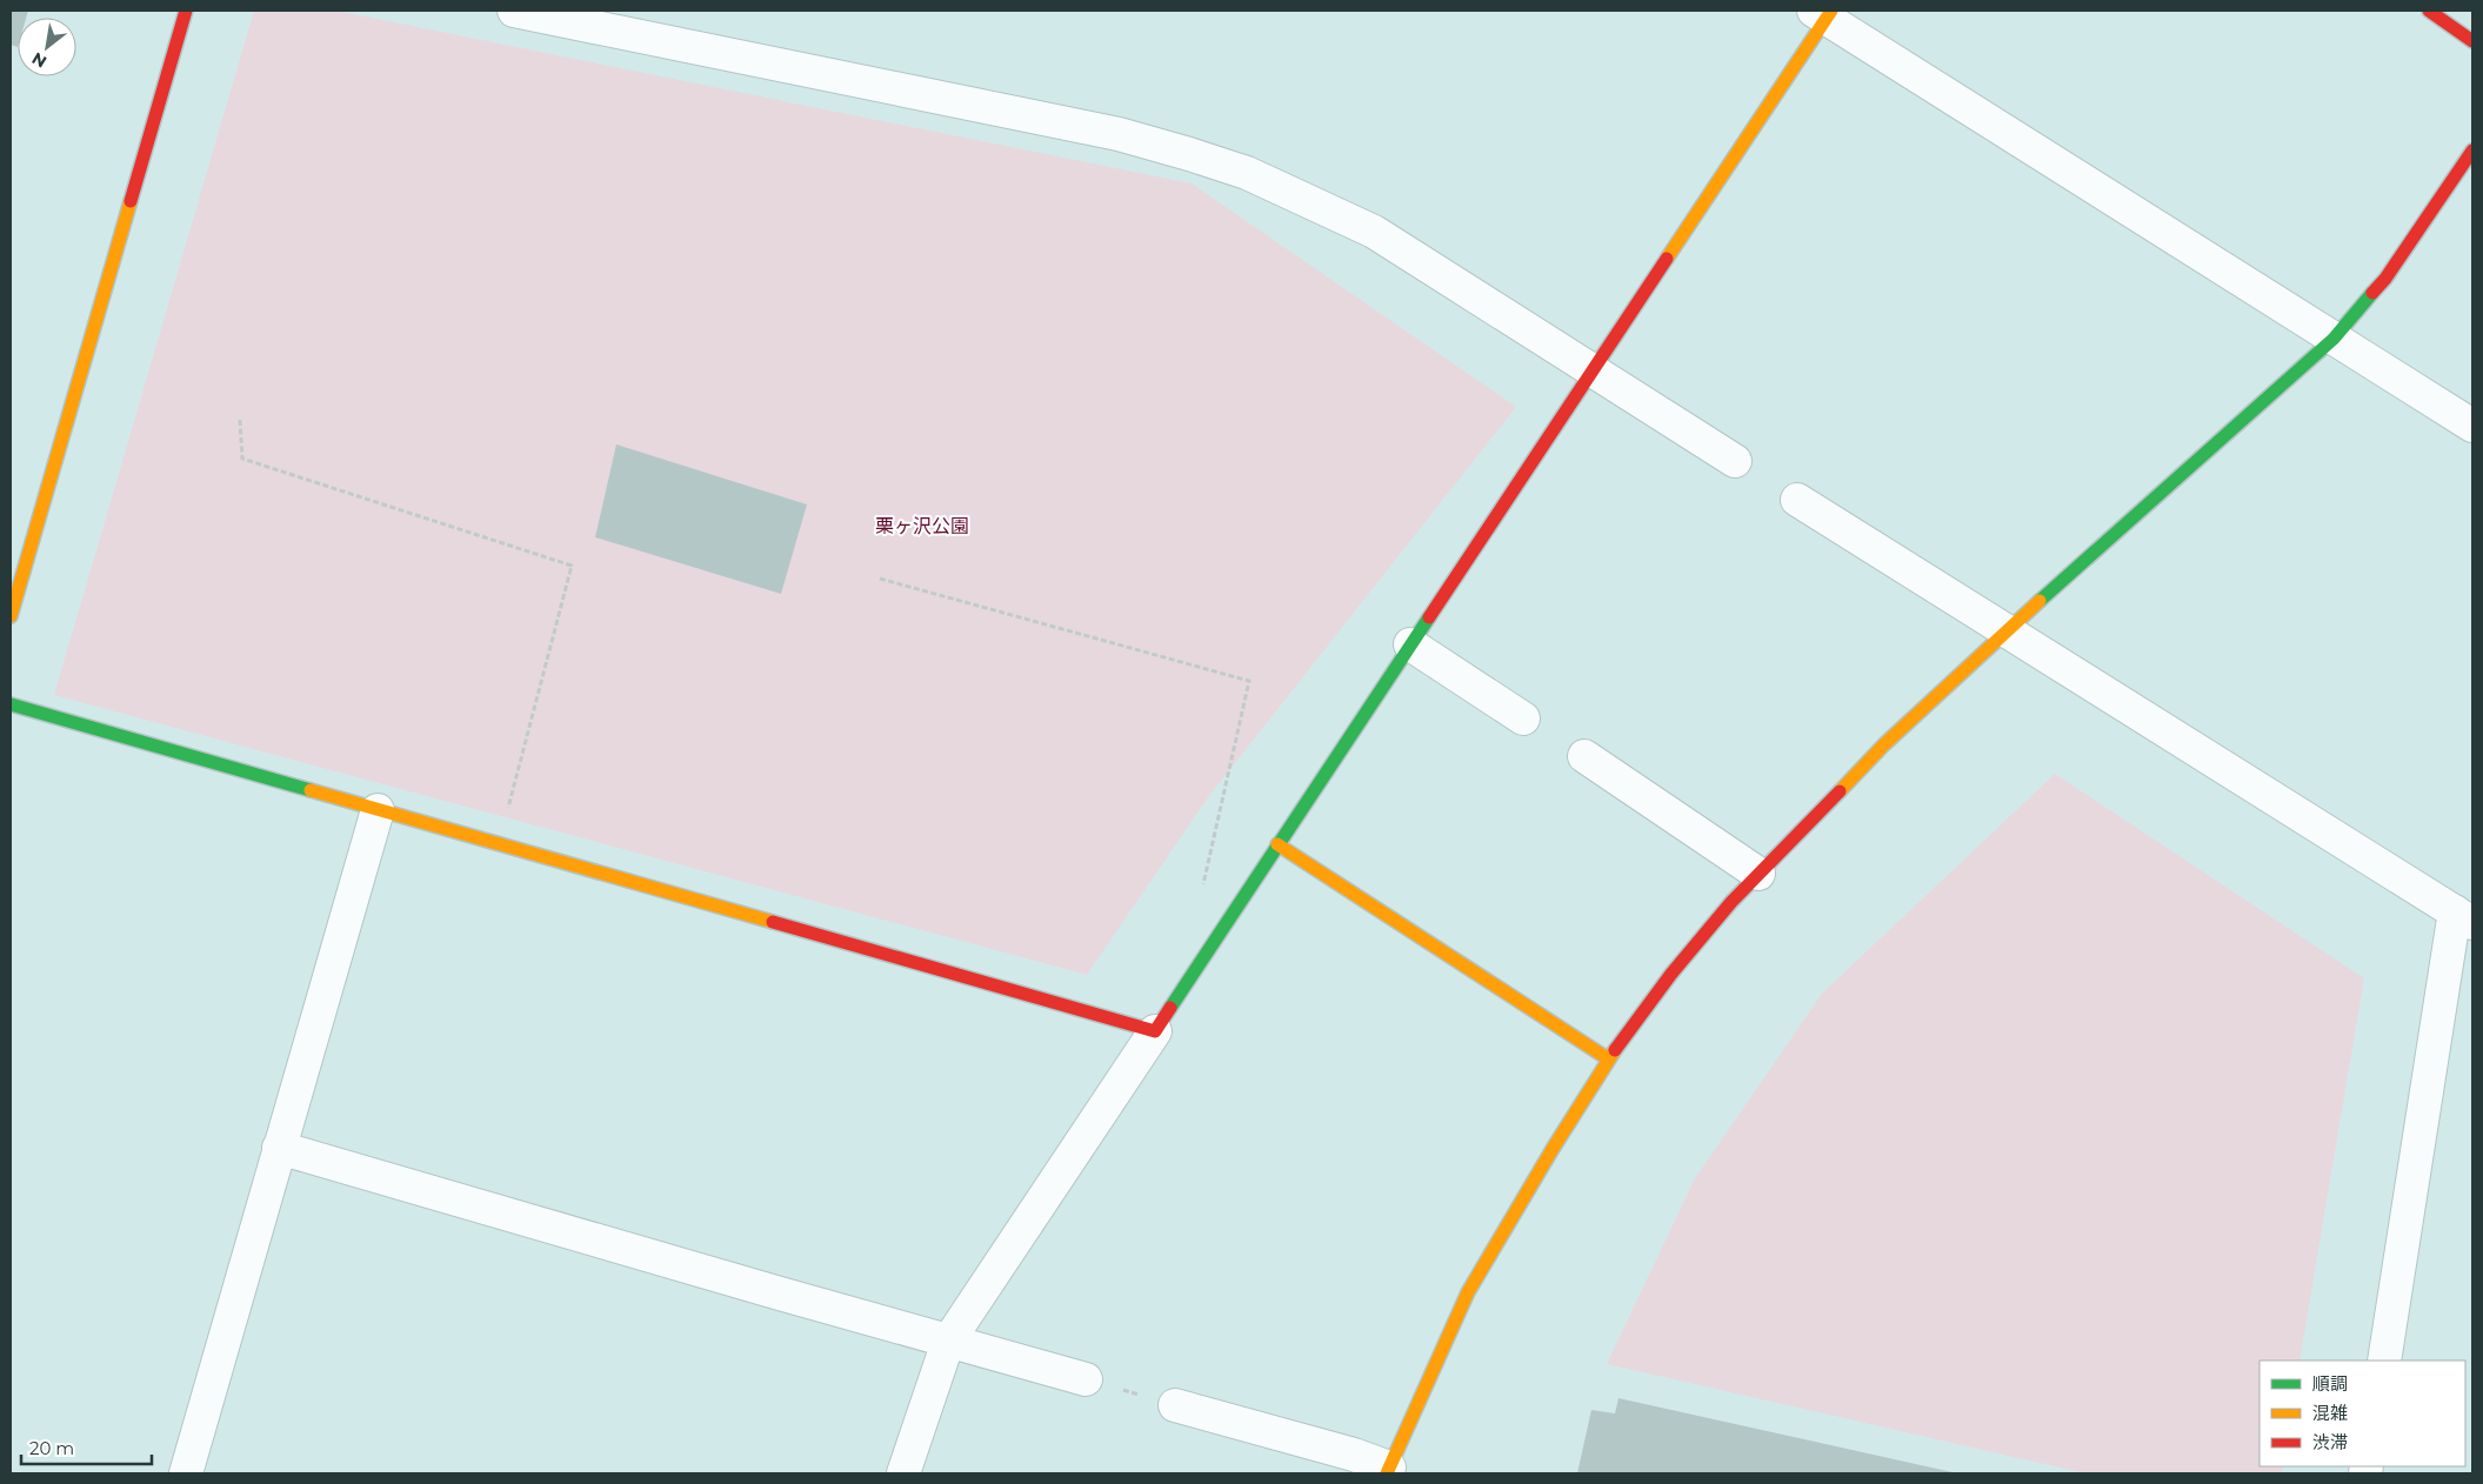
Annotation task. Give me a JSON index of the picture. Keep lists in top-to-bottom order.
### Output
{
  "parks": ["栗ヶ沢公園"],
  "legend": ["順調", "混雑", "渋滞"],
  "scale_bar": "20 m",
  "north": "bottom left"
}
